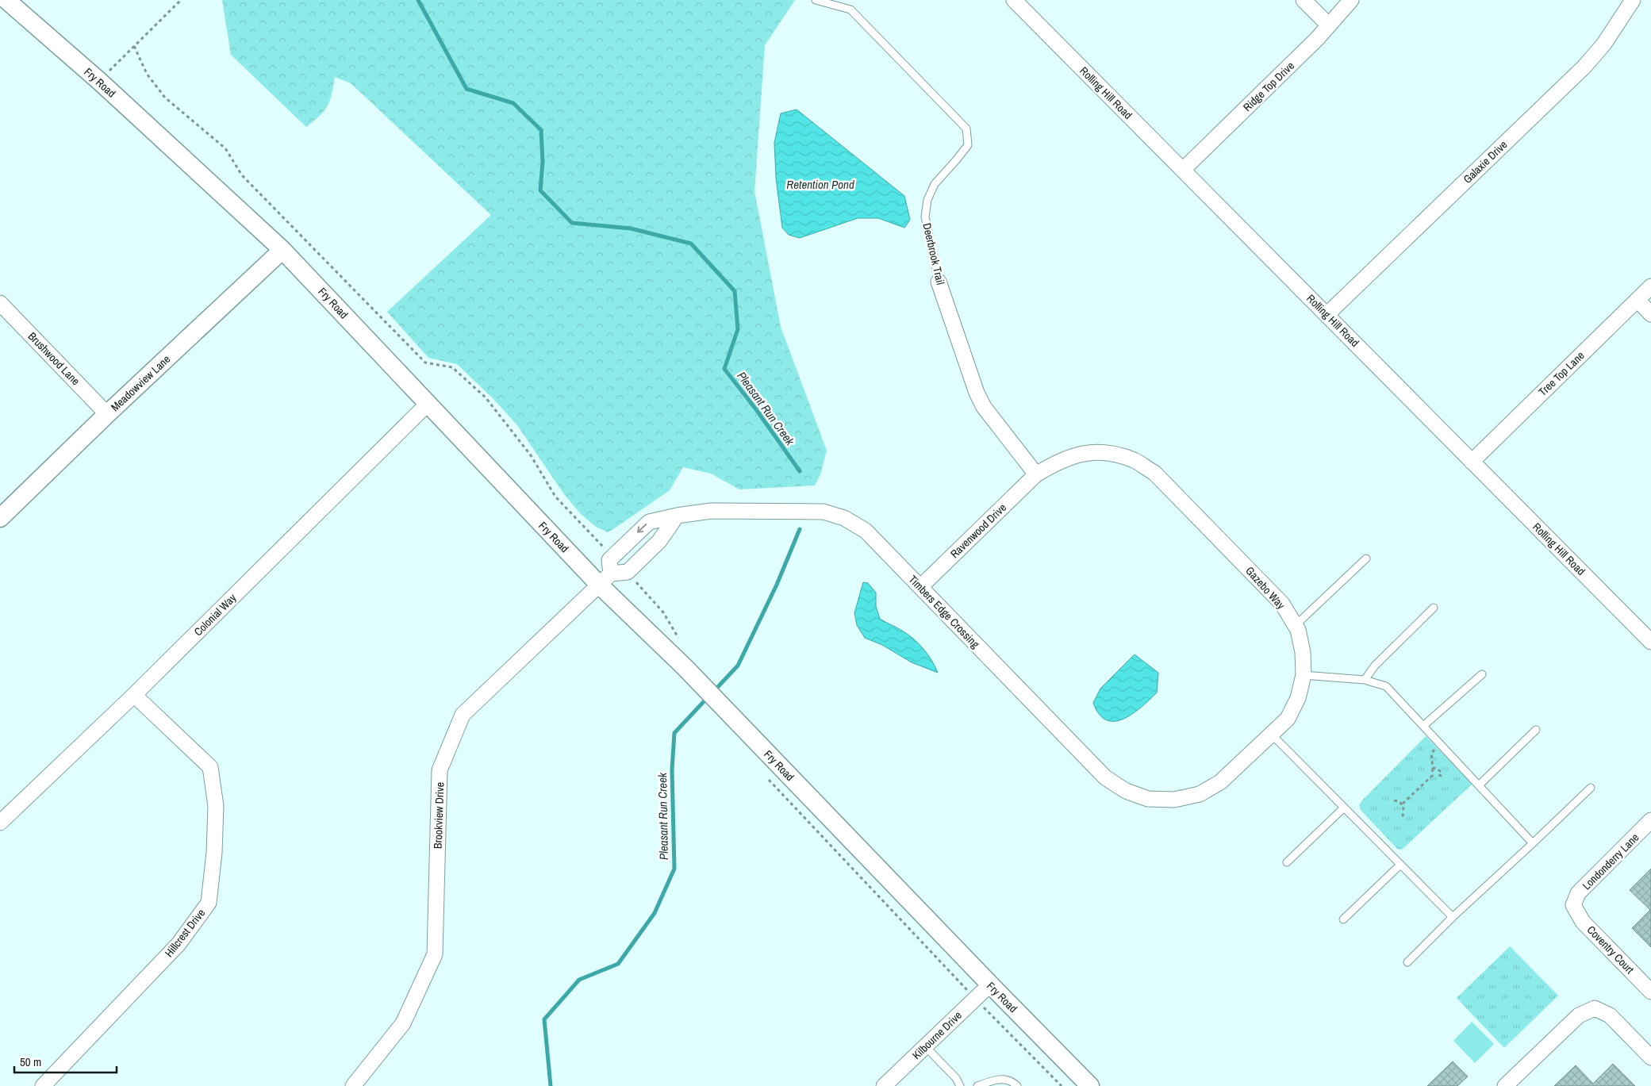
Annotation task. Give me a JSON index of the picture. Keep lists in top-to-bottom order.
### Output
{
  "streets": {
    "street": [
      "Fry Road",
      "Ridge Top Drive",
      "Rolling Hill Road",
      "Galaxie Drive",
      "Deerbrook Trail",
      "Brushwood Lane",
      "Tree Top Lane",
      "Meadowview Lane",
      "Ravenwood Drive",
      "Gazebo Way",
      "Timbers Edge Crossing",
      "Colonial Way",
      "Brookview Drive",
      "Londonderry Lane",
      "Hillcrest Drive",
      "Coventry Court",
      "Kilbourne Drive"
    ]
  },
  "crossings": [
    ["Fry Road", "Meadowview Lane"],
    ["Fry Road", "Colonial Way"],
    ["Fry Road", "Brookview Drive"],
    ["Fry Road", "Kilbourne Drive"],
    ["Ridge Top Drive", "Rolling Hill Road"],
    ["Rolling Hill Road", "Galaxie Drive"],
    ["Rolling Hill Road", "Tree Top Lane"],
    ["Deerbrook Trail", "Ravenwood Drive"],
    ["Deerbrook Trail", "Gazebo Way"],
    ["Brushwood Lane", "Meadowview Lane"],
    ["Ravenwood Drive", "Gazebo Way"],
    ["Ravenwood Drive", "Timbers Edge Crossing"],
    ["Gazebo Way", "Timbers Edge Crossing"],
    ["Colonial Way", "Hillcrest Drive"],
    ["Londonderry Lane", "Coventry Court"]
  ],
  "water": ["Retention Pond", "Pleasant Run Creek"],
  "scale_bar": "50 m"
}
